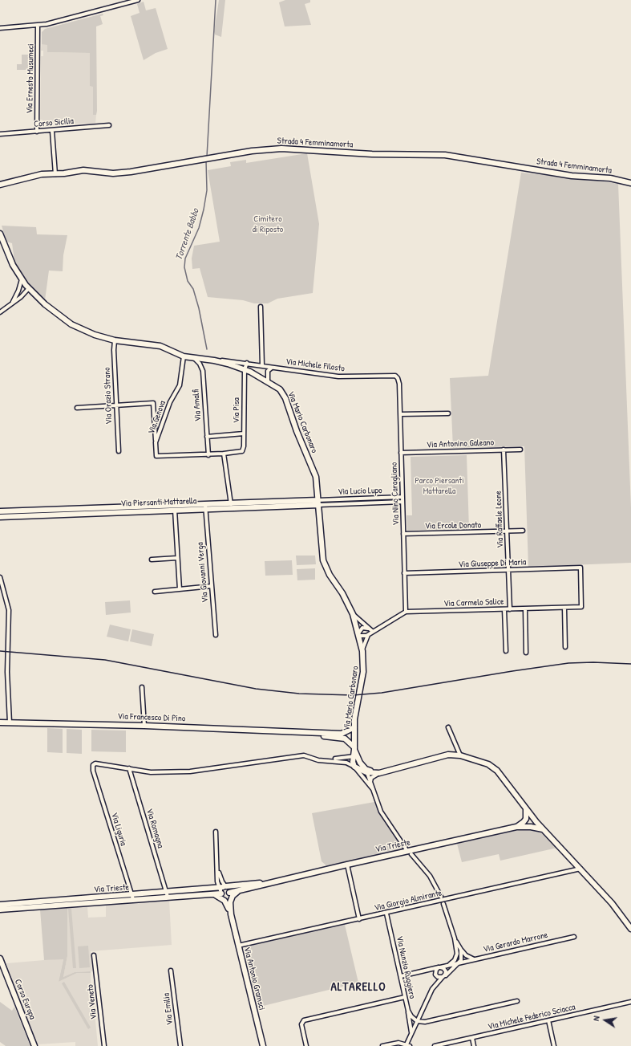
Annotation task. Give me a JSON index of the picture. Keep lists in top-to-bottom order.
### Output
{
  "streets": {
    "street": [
      "Via Ernesto Musumeci",
      "Corso Sicilia",
      "Strada 4 Femminamorta",
      "Via Michele Filosto",
      "Via Orazio Strano",
      "Via Amalfi",
      "Via Pisa",
      "Via Genova",
      "Via Mario Carbonaro",
      "Via Antonino Galeano",
      "Via Lucio Lupo",
      "Via Nino Caragliano",
      "Via Piersanti Mattarella",
      "Via Raffaele Leone",
      "Via Ercole Donato",
      "Via Giuseppe Di Maria",
      "Via Giovanni Verga",
      "Via Carmelo Salice",
      "Via Francesco Di Pino",
      "Via Romagna",
      "Via Liguria",
      "Via Trieste",
      "Via Giorgio Almirante",
      "Via Gerardo Marrone",
      "Via Nunzio Ruggiero",
      "Via Antonio Gramsci",
      "Corso Europa",
      "Via Veneto",
      "Via Emilia",
      "Via Michele Federico Sciacca"
    ]
  },
  "crossings": [
    ["Via Ernesto Musumeci", "Corso Sicilia"],
    ["Via Michele Filosto", "Via Pisa"],
    ["Via Michele Filosto", "Via Mario Carbonaro"],
    ["Via Michele Filosto", "Via Nino Caragliano"],
    ["Via Orazio Strano", "Via Mario Carbonaro"],
    ["Via Amalfi", "Via Genova"],
    ["Via Amalfi", "Via Mario Carbonaro"],
    ["Via Pisa", "Via Genova"],
    ["Via Pisa", "Via Mario Carbonaro"],
    ["Via Genova", "Via Mario Carbonaro"],
    ["Via Mario Carbonaro", "Via Lucio Lupo"],
    ["Via Mario Carbonaro", "Via Piersanti Mattarella"],
    ["Via Mario Carbonaro", "Via Francesco Di Pino"],
    ["Via Antonino Galeano", "Via Nino Caragliano"],
    ["Via Antonino Galeano", "Via Raffaele Leone"],
    ["Via Lucio Lupo", "Via Nino Caragliano"],
    ["Via Lucio Lupo", "Via Piersanti Mattarella"],
    ["Via Nino Caragliano", "Via Ercole Donato"],
    ["Via Nino Caragliano", "Via Giuseppe Di Maria"],
    ["Via Nino Caragliano", "Via Carmelo Salice"],
    ["Via Piersanti Mattarella", "Via Giovanni Verga"],
    ["Via Raffaele Leone", "Via Ercole Donato"],
    ["Via Raffaele Leone", "Via Giuseppe Di Maria"],
    ["Via Raffaele Leone", "Via Carmelo Salice"],
    ["Via Giuseppe Di Maria", "Via Carmelo Salice"],
    ["Via Romagna", "Via Liguria"],
    ["Via Romagna", "Via Trieste"],
    ["Via Liguria", "Via Trieste"],
    ["Via Giorgio Almirante", "Via Nunzio Ruggiero"],
    ["Via Giorgio Almirante", "Via Antonio Gramsci"],
    ["Via Gerardo Marrone", "Via Nunzio Ruggiero"]
  ],
  "districts": ["ALTARELLO"],
  "water": ["Torrente Babbo"],
  "parks": ["Cimitero di Riposto", "Parco Piersanti Mattarella"],
  "north": "left"
}
